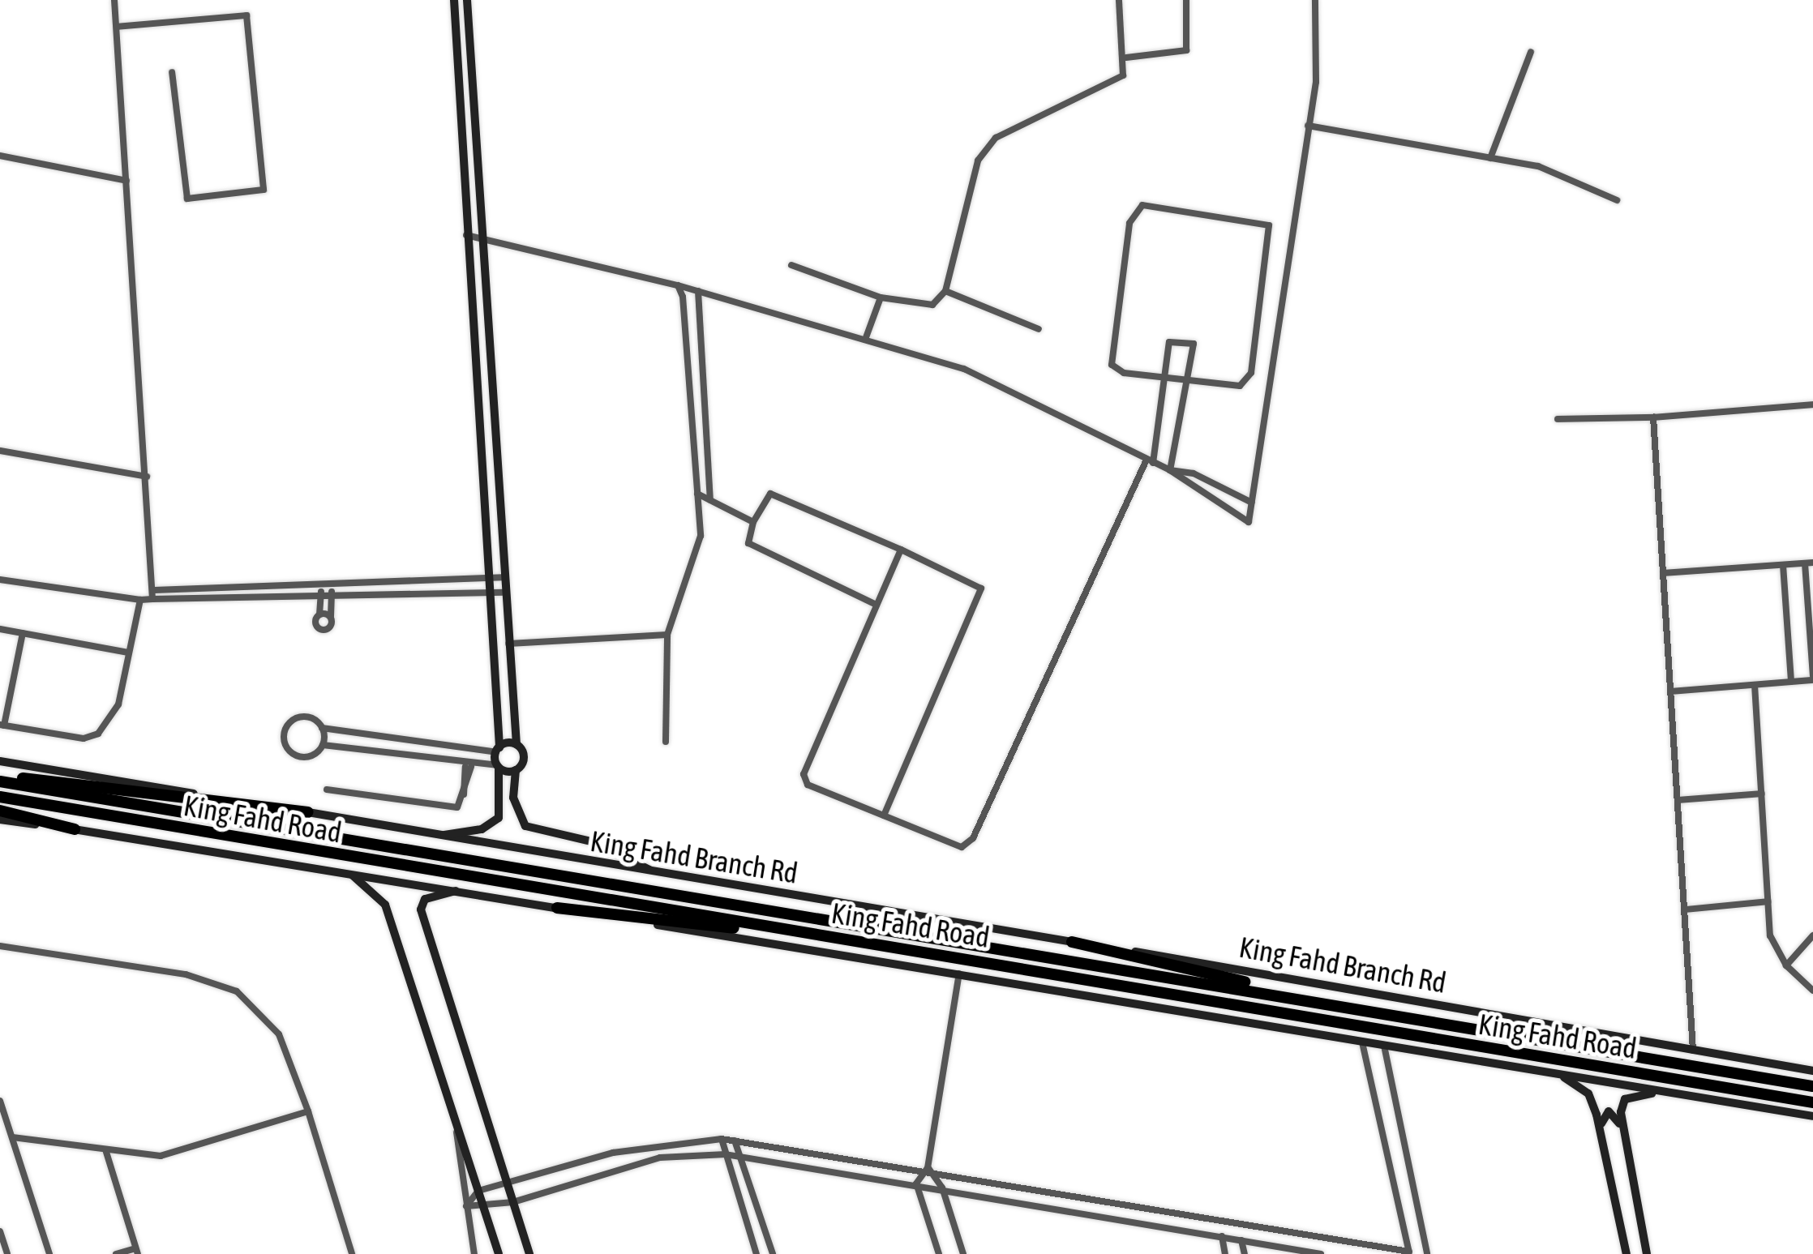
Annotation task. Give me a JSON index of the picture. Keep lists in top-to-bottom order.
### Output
{
  "streets": {
    "highway": ["King Fahd Road"],
    "main road": ["King Fahd Branch Rd"]
  }
}
